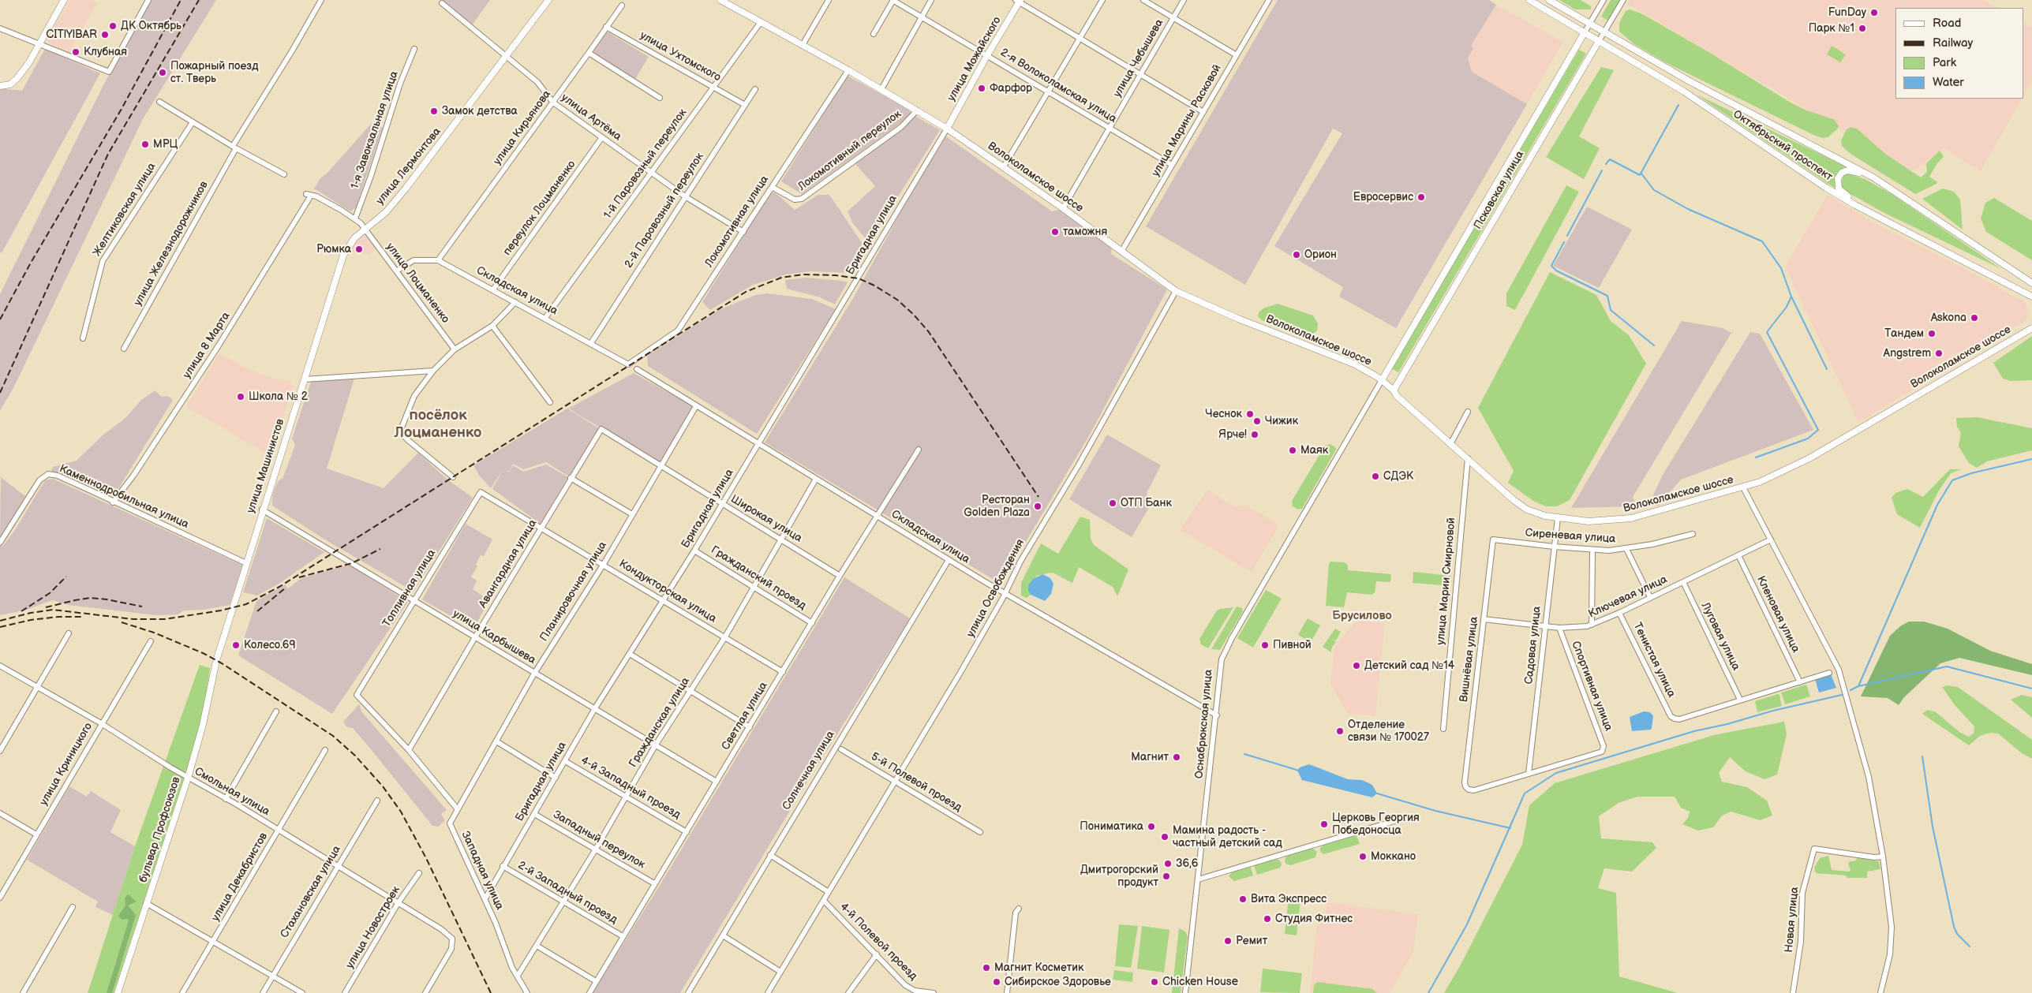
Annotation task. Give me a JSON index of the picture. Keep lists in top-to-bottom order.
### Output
{
  "streets": {
    "main road": [
      "улица Можайского",
      "Октябрьский проспект",
      "улица Лермонтова",
      "Волоколамское шоссе",
      "Псковская улица",
      "улица Машинистов",
      "бульвар Профсоюзов"
    ],
    "street": [
      "улица Ухтомского",
      "улица Чебышева",
      "2-я Волоколамская улица",
      "улица Артёма",
      "улица Марины Расковой",
      "улица Кирьянова",
      "1-я Завокзальная улица",
      "Локомотивный переулок",
      "1-й Паровозный переулок",
      "переулок Лоцманенко",
      "Желтиковская улица",
      "2-й Паровозный переулок",
      "Локомотивная улица",
      "Бригадная улица",
      "улица Железнодорожников",
      "улица Лоцманенко",
      "Складская улица",
      "улица 8 Марта",
      "Каменнодробильная улица",
      "Широкая улица",
      "Сиреневая улица",
      "Авангардная улица",
      "Гражданский проезд",
      "улица Марии Смирновой",
      "Топливная улица",
      "улица Освобождения",
      "Планировочная улица",
      "Кондукторская улица",
      "Ключевая улица",
      "Кленовая улица",
      "Луговая улица",
      "улица Карбышева",
      "Садовая улица",
      "Вишнёвая улица",
      "Тенистая улица",
      "Спортивная улица",
      "Светлая улица",
      "Гражданская улица",
      "Оснабрюкская улица",
      "улица Криницкого",
      "Солнечная улица",
      "5-й Полевой проезд",
      "4-й Западный проезд",
      "Смольная улица",
      "Западный переулок",
      "Западная улица",
      "улица Декабристов",
      "Стахановская улица",
      "2-й Западный проезд",
      "Новая улица",
      "улица Новостроек",
      "4-й Полевой проезд"
    ]
  },
  "crossings": [
    ["улица Ухтомского", "улица Кирьянова"],
    ["улица Ухтомского", "1-й Паровозный переулок"],
    ["улица Ухтомского", "2-й Паровозный переулок"],
    ["улица Чебышева", "2-я Волоколамская улица"],
    ["улица Чебышева", "Волоколамское шоссе"],
    ["улица Можайского", "2-я Волоколамская улица"],
    ["улица Можайского", "Волоколамское шоссе"],
    ["улица Можайского", "Бригадная улица"],
    ["2-я Волоколамская улица", "улица Марины Расковой"],
    ["улица Артёма", "улица Кирьянова"],
    ["улица Артёма", "1-й Паровозный переулок"],
    ["улица Артёма", "улица Лермонтова"],
    ["улица Артёма", "переулок Лоцманенко"],
    ["улица Артёма", "2-й Паровозный переулок"],
    ["улица Артёма", "Локомотивная улица"],
    ["улица Марины Расковой", "Волоколамское шоссе"],
    ["улица Кирьянова", "Складская улица"],
    ["1-я Завокзальная улица", "улица 8 Марта"],
    ["Октябрьский проспект", "Псковская улица"],
    ["Локомотивный переулок", "Волоколамское шоссе"],
    ["Локомотивный переулок", "Локомотивная улица"],
    ["1-й Паровозный переулок", "Волоколамское шоссе"],
    ["1-й Паровозный переулок", "Складская улица"],
    ["улица Лермонтова", "улица Лоцманенко"],
    ["улица Лермонтова", "улица Машинистов"],
    ["Волоколамское шоссе", "Псковская улица"],
    ["Волоколамское шоссе", "Локомотивная улица"],
    ["Волоколамское шоссе", "Бригадная улица"],
    ["Волоколамское шоссе", "улица Марии Смирновой"],
    ["Волоколамское шоссе", "улица Освобождения"],
    ["Волоколамское шоссе", "Садовая улица"],
    ["Волоколамское шоссе", "Оснабрюкская улица"],
    ["Псковская улица", "Оснабрюкская улица"],
    ["переулок Лоцманенко", "Складская улица"],
    ["2-й Паровозный переулок", "Складская улица"],
    ["Локомотивная улица", "Складская улица"],
    ["Бригадная улица", "Складская улица"],
    ["Бригадная улица", "Широкая улица"],
    ["Бригадная улица", "Гражданский проезд"],
    ["Бригадная улица", "Кондукторская улица"],
    ["Бригадная улица", "улица Карбышева"],
    ["Бригадная улица", "4-й Западный проезд"],
    ["Бригадная улица", "Западный переулок"],
    ["Бригадная улица", "Западная улица"],
    ["Бригадная улица", "2-й Западный проезд"],
    ["улица Лоцманенко", "Складская улица"],
    ["улица Лоцманенко", "улица Машинистов"],
    ["Складская улица", "улица Освобождения"],
    ["Складская улица", "Планировочная улица"],
    ["Складская улица", "Светлая улица"],
    ["Складская улица", "Гражданская улица"],
    ["Складская улица", "Оснабрюкская улица"],
    ["Складская улица", "Солнечная улица"],
    ["улица 8 Марта", "Каменнодробильная улица"],
    ["улица Машинистов", "Каменнодробильная улица"],
    ["улица Машинистов", "улица Карбышева"],
    ["улица Машинистов", "бульвар Профсоюзов"],
    ["Широкая улица", "Авангардная улица"],
    ["Широкая улица", "Планировочная улица"],
    ["Широкая улица", "Светлая улица"],
    ["Широкая улица", "Гражданская улица"],
    ["Сиреневая улица", "Садовая улица"],
    ["Сиреневая улица", "Вишнёвая улица"],
    ["Авангардная улица", "Топливная улица"],
    ["Авангардная улица", "Кондукторская улица"],
    ["Авангардная улица", "улица Карбышева"],
    ["Гражданский проезд", "Светлая улица"],
    ["Гражданский проезд", "Гражданская улица"],
    ["Топливная улица", "Кондукторская улица"],
    ["Топливная улица", "улица Карбышева"],
    ["улица Освобождения", "5-й Полевой проезд"],
    ["улица Освобождения", "4-й Полевой проезд"],
    ["Планировочная улица", "Кондукторская улица"],
    ["Планировочная улица", "улица Карбышева"],
    ["Планировочная улица", "Западная улица"],
    ["Кондукторская улица", "Светлая улица"],
    ["Кондукторская улица", "Гражданская улица"],
    ["Ключевая улица", "Кленовая улица"],
    ["Ключевая улица", "Луговая улица"],
    ["Ключевая улица", "Садовая улица"],
    ["Ключевая улица", "Вишнёвая улица"],
    ["Ключевая улица", "Тенистая улица"],
    ["Ключевая улица", "Спортивная улица"],
    ["Луговая улица", "Тенистая улица"],
    ["улица Карбышева", "Светлая улица"],
    ["улица Карбышева", "Гражданская улица"],
    ["Садовая улица", "Вишнёвая улица"],
    ["Садовая улица", "Спортивная улица"],
    ["Вишнёвая улица", "Спортивная улица"],
    ["Светлая улица", "4-й Западный проезд"],
    ["Светлая улица", "Западный переулок"],
    ["Светлая улица", "2-й Западный проезд"],
    ["Гражданская улица", "4-й Западный проезд"],
    ["Гражданская улица", "Западный переулок"],
    ["Гражданская улица", "Западная улица"],
    ["Гражданская улица", "2-й Западный проезд"],
    ["улица Криницкого", "Смольная улица"],
    ["Смольная улица", "бульвар Профсоюзов"],
    ["Смольная улица", "улица Декабристов"],
    ["Смольная улица", "Стахановская улица"],
    ["Смольная улица", "улица Новостроек"]
  ],
  "districts": ["посёлок Лоцманенко", "Брусилово"],
  "places": [
    "FunDay",
    "ДК Октябрь",
    "Парк №1",
    "CIT|Y|BAR",
    "Клубная",
    "Пожарный поезд ст. Тверь",
    "Фарфор",
    "Замок детства",
    "МРЦ",
    "Евросервис",
    "таможня",
    "Рюмка",
    "Орион",
    "Askona",
    "Тандем",
    "Angstrem",
    "Школа № 2",
    "Чеснок",
    "Чижик",
    "Ярче!",
    "Маяк",
    "СДЭК",
    "ОТП Банк",
    "Ресторан Golden Plaza",
    "Колесо.69",
    "Пивной",
    "Детский сад №14",
    "Отделение связи № 170027",
    "Магнит",
    "Церковь Георгия Победоносца",
    "Пониматика",
    "Мамина радость - частный детский сад",
    "Моккано",
    "36,6",
    "Дмитрогорский продукт",
    "Вита Экспресс",
    "Студия Фитнес",
    "Ремит",
    "Магнит Косметик",
    "Сибирское Здоровье",
    "Chicken House"
  ],
  "legend": [
    "Road",
    "Railway",
    "Park",
    "Water"
  ]
}
